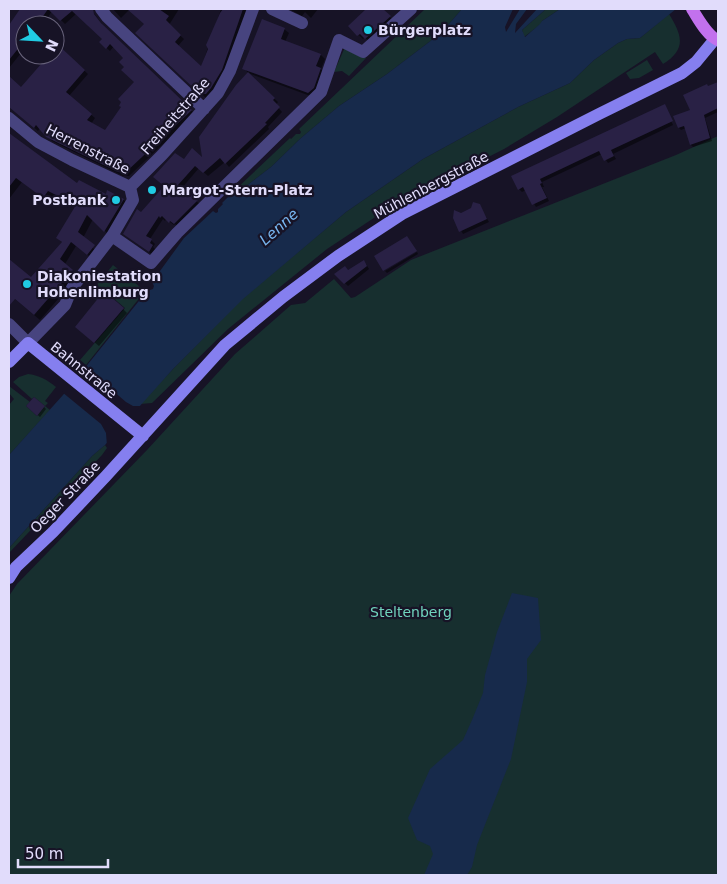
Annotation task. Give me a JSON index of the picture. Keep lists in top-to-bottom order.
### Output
{
  "streets": {
    "street": [
      "Freiheitstraße",
      "Herrenstraße",
      "Mühlenbergstraße",
      "Bahnstraße",
      "Oeger Straße"
    ]
  },
  "crossings": [
    ["Freiheitstraße", "Herrenstraße"],
    ["Mühlenbergstraße", "Bahnstraße"],
    ["Mühlenbergstraße", "Oeger Straße"],
    ["Bahnstraße", "Oeger Straße"]
  ],
  "water": ["Lenne"],
  "parks": ["Steltenberg"],
  "places": [
    "Bürgerplatz",
    "Margot-Stern-Platz",
    "Postbank",
    "Diakoniestation Hohenlimburg"
  ],
  "scale_bar": "50 m",
  "north": "bottom right"
}
